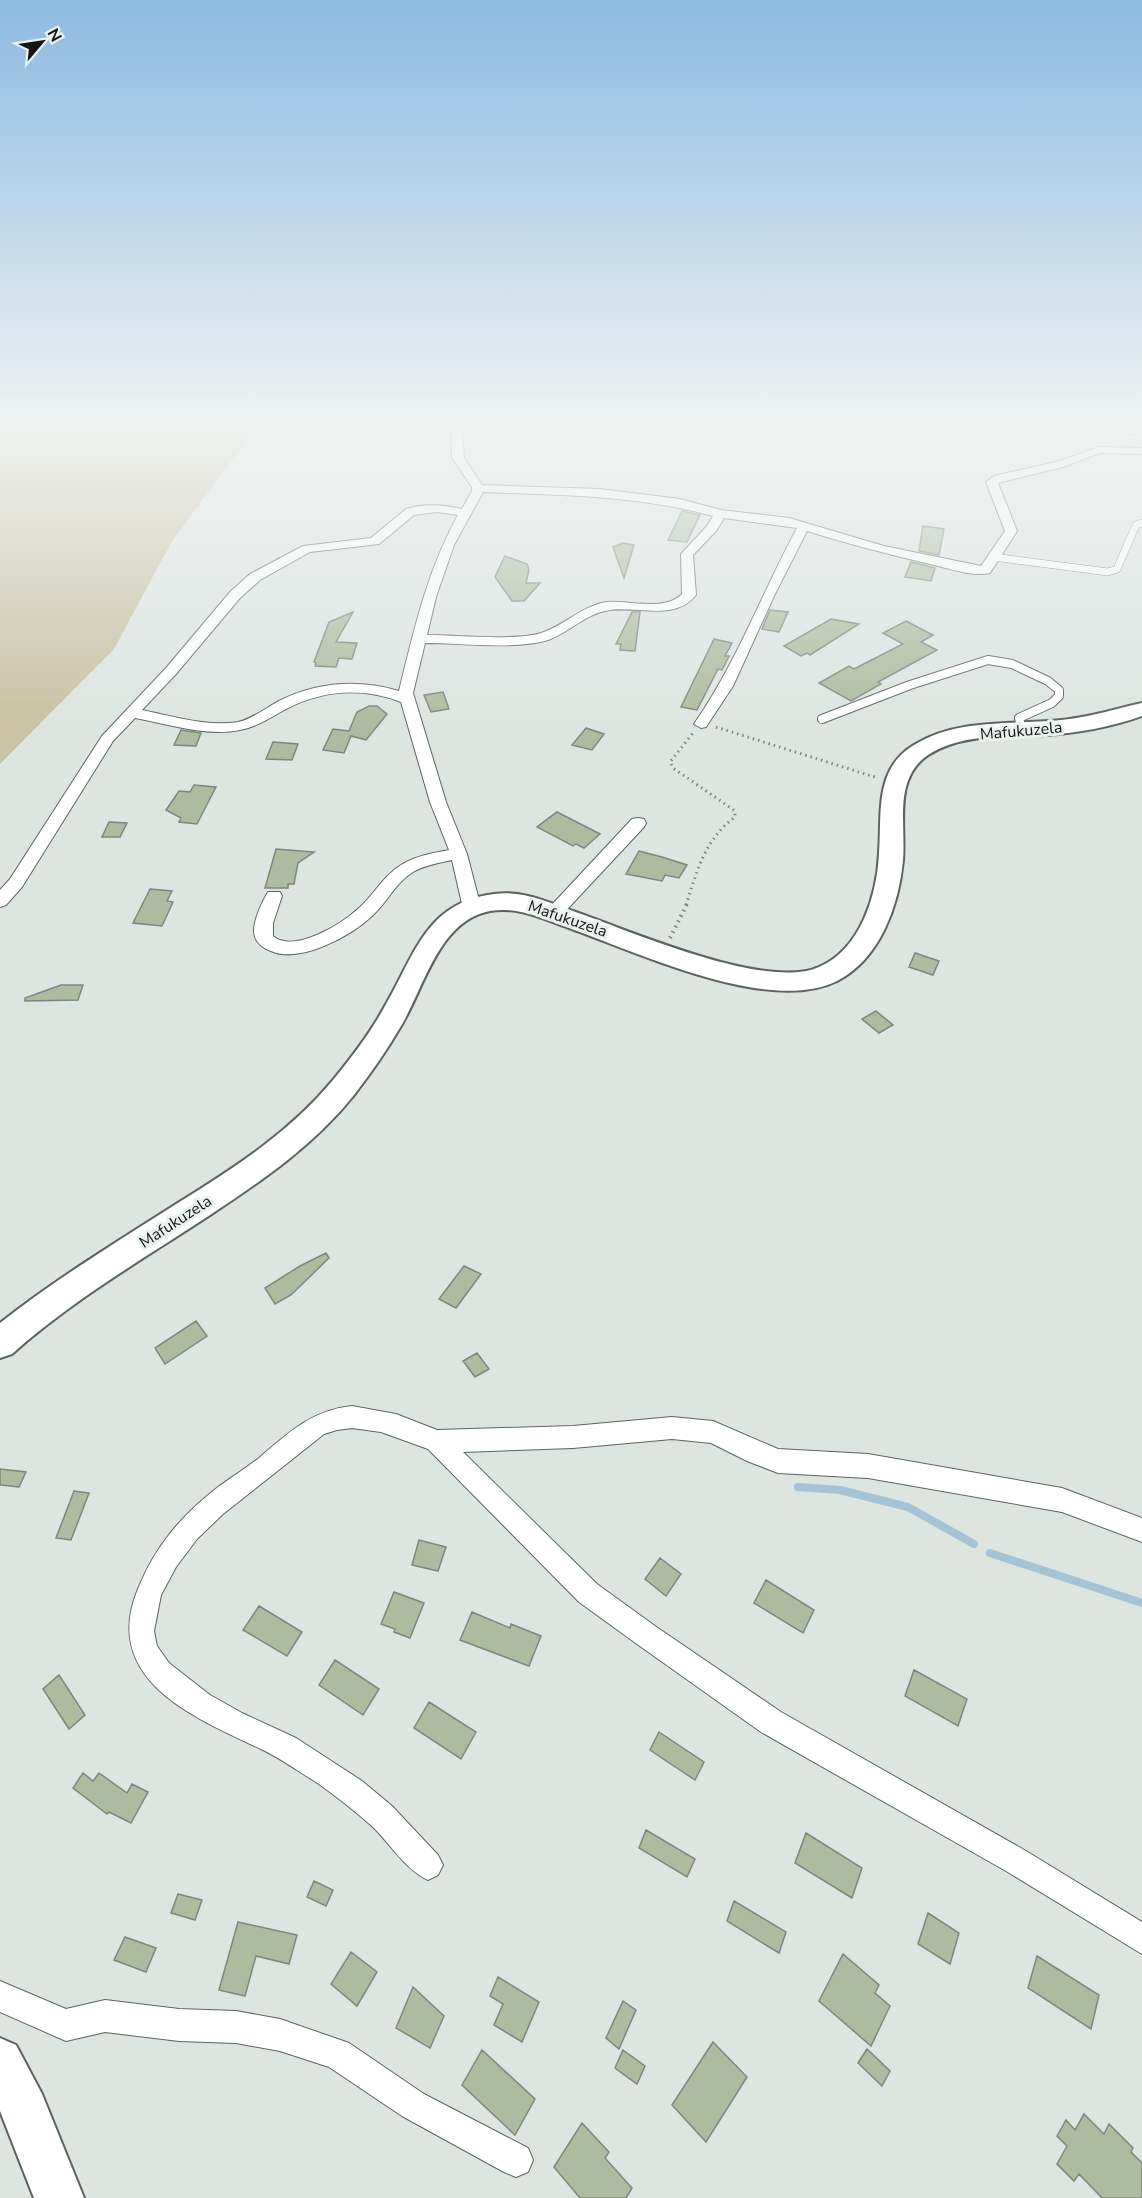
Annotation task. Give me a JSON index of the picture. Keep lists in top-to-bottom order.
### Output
{
  "streets": {
    "main road": ["Mafukuzela"]
  },
  "north": "top right"
}
